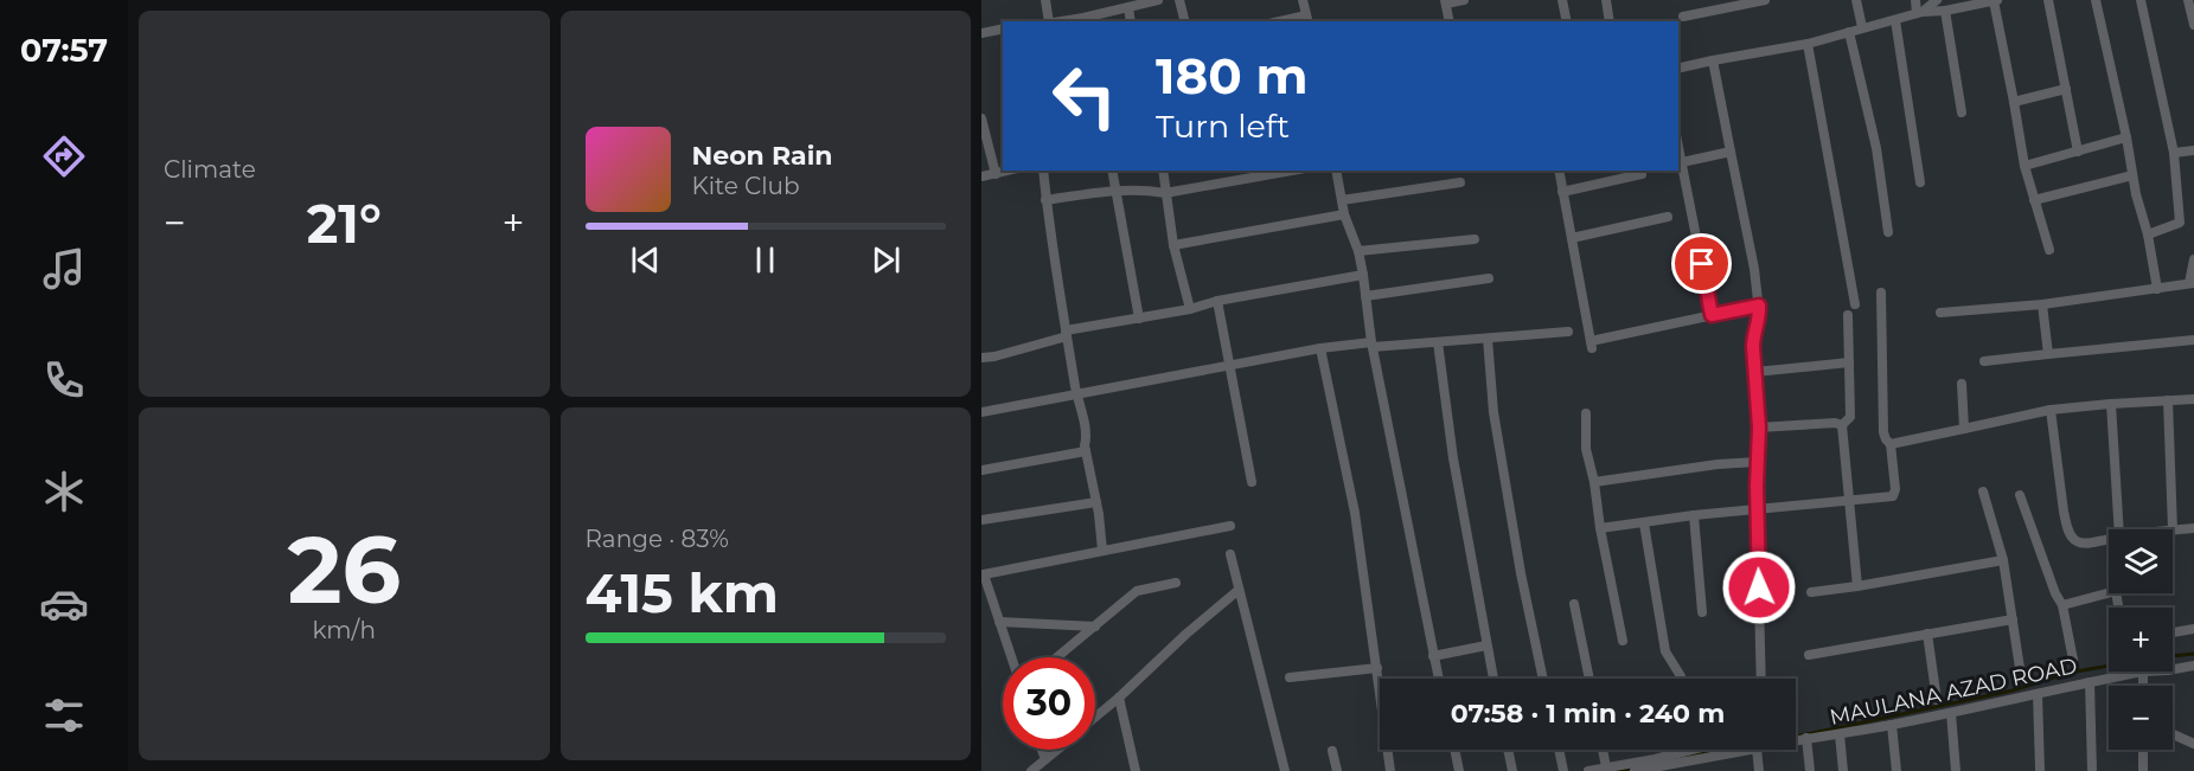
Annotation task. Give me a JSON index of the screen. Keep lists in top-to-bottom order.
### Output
{
  "streets": {
    "street": ["MAULANA AZAD ROAD"]
  },
  "page": {
    "tabs": "07:57",
    "tile": [
      "Climate",
      ["26", "km/h"],
      ["Range · 83%", "415 km"]
    ],
    "turn": ["180 m", "Turn left"],
    "song": ["Neon Rain", "Kite Club"],
    "heat": ["−", "21°", "+"],
    "map_buttons": ["+", "−"],
    "limit": "30",
    "trip": "07:58 · 1 min · 240 m"
  }
}
